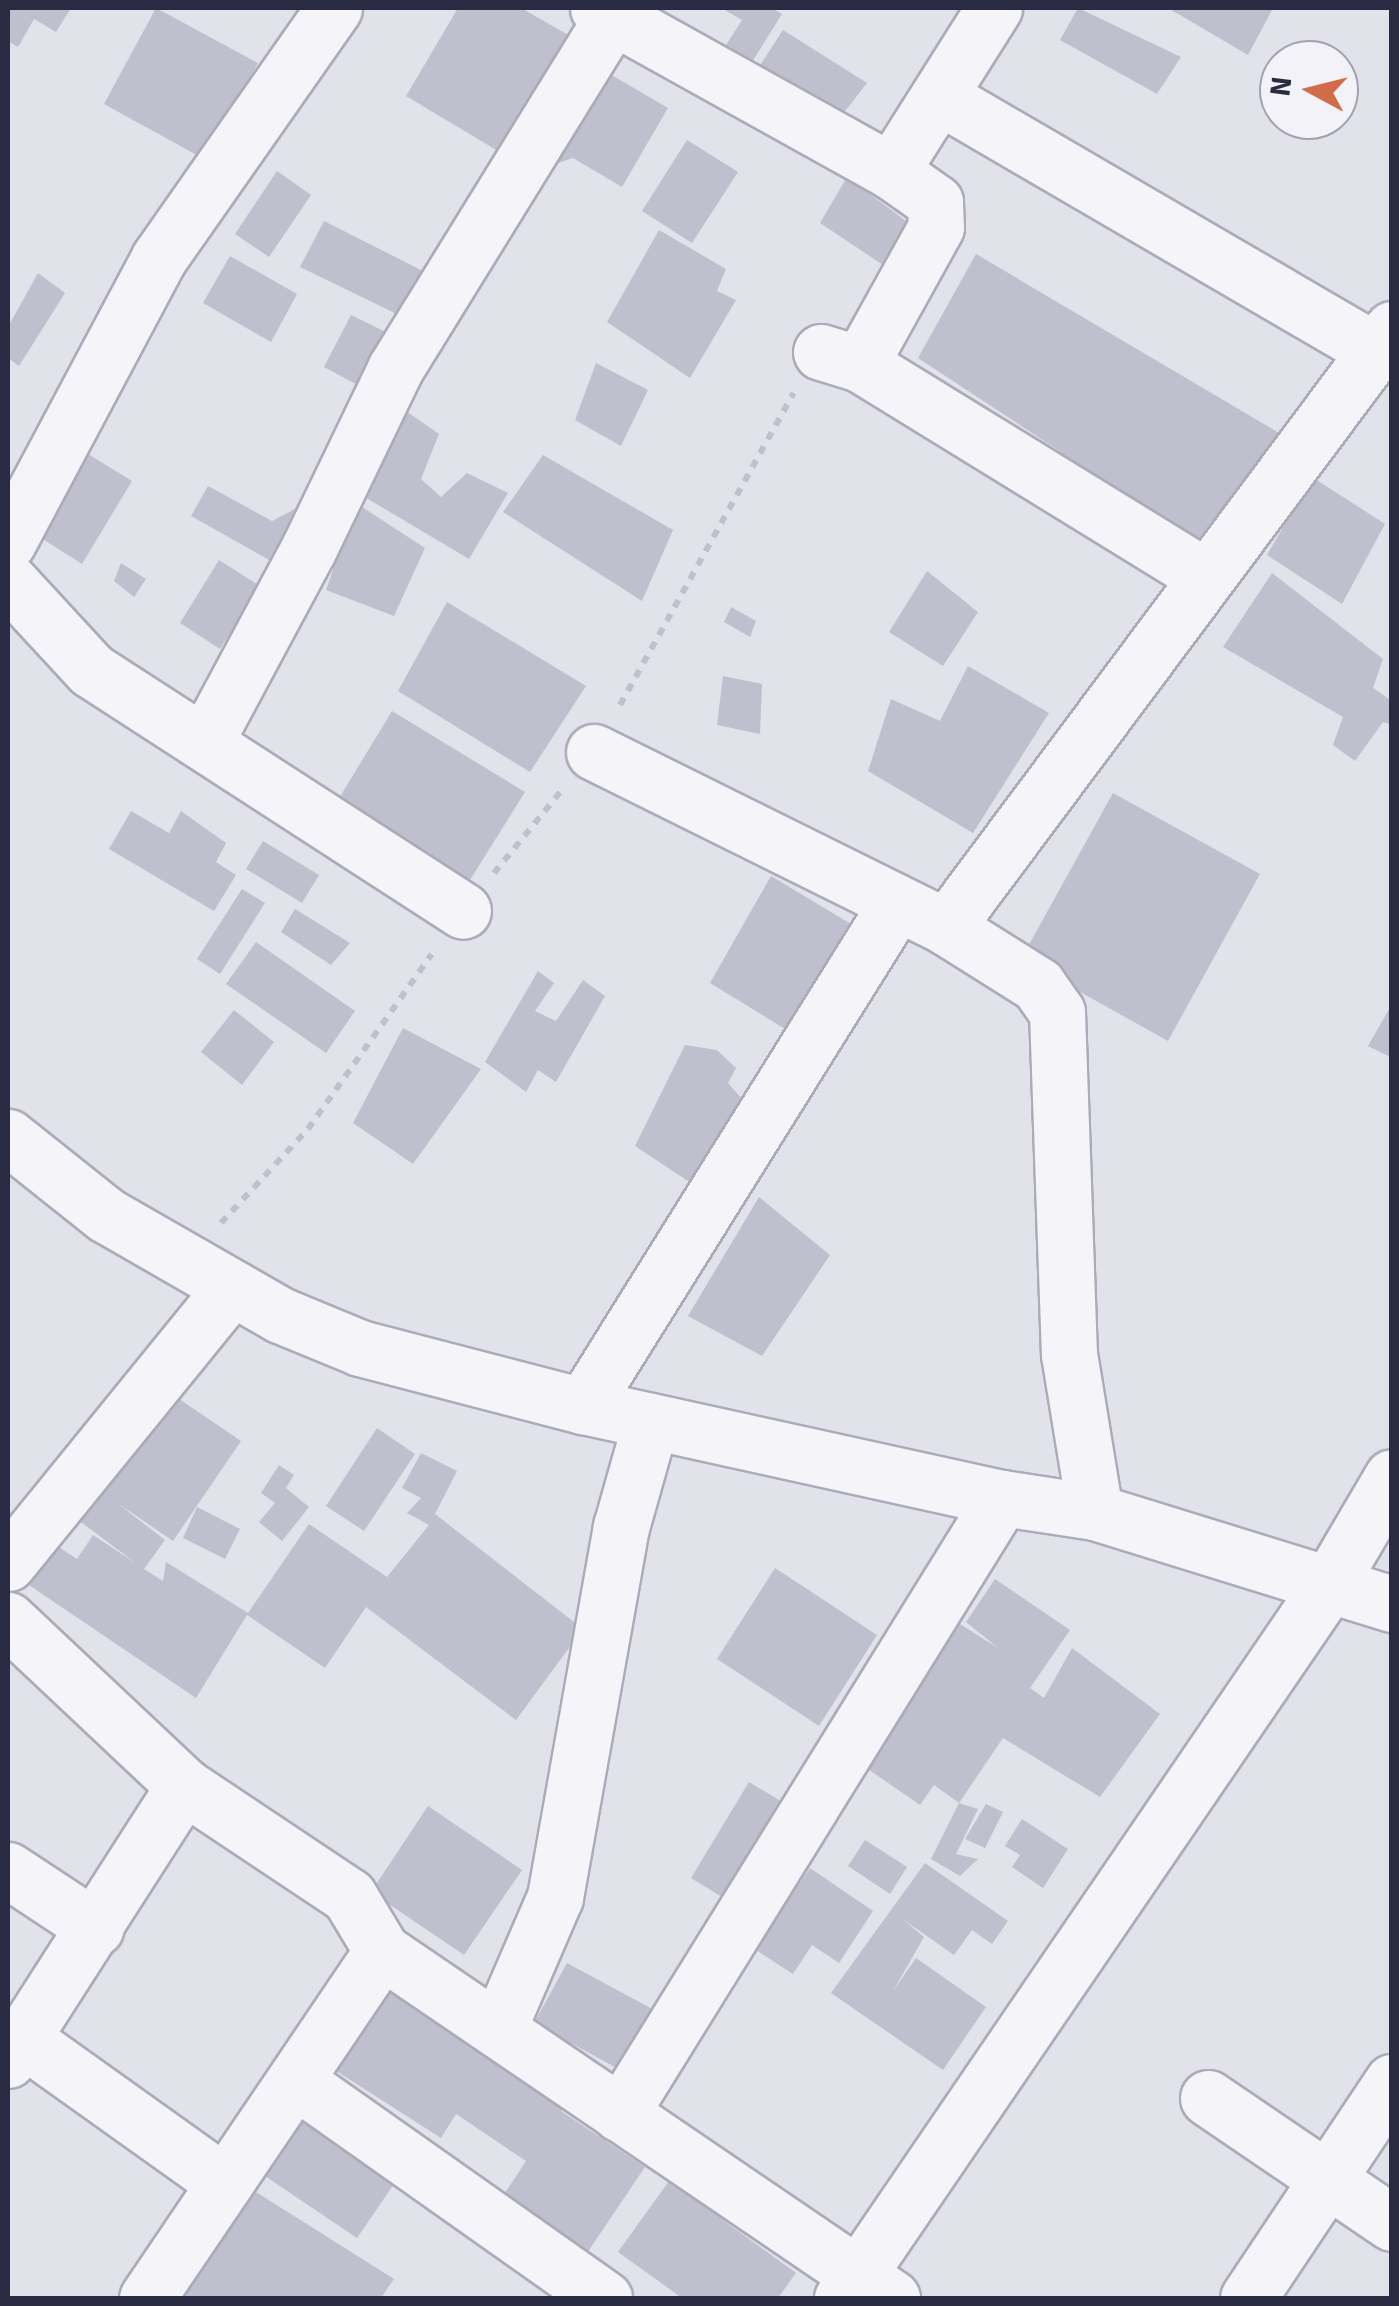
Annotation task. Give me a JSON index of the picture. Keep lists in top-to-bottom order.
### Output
{
  "north": "left"
}
